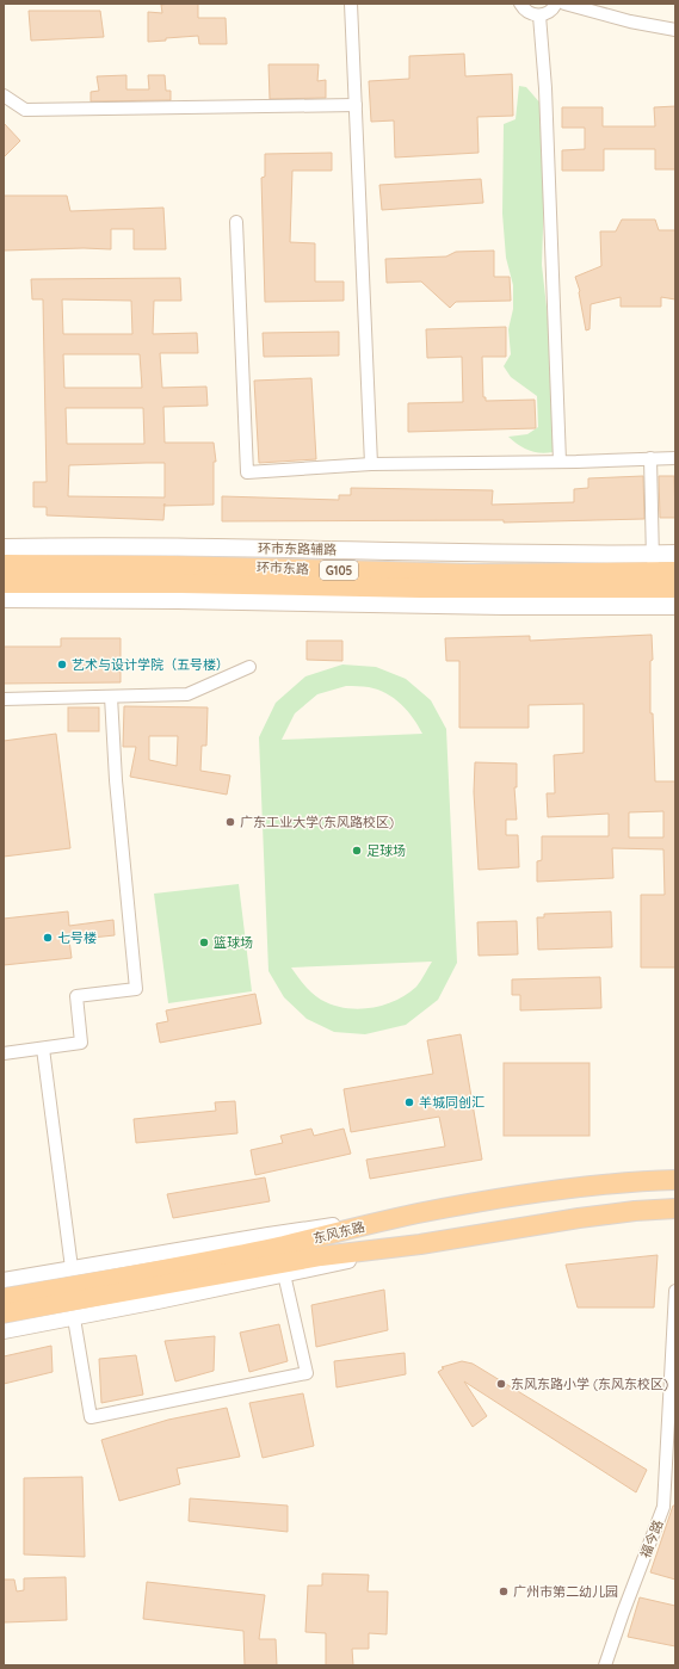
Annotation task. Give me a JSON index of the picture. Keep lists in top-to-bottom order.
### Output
{
  "streets": {
    "highway": ["环市东路", "G105", "东风东路"],
    "main road": ["环市东路辅路"],
    "street": ["福今路"]
  },
  "crossings": [
    ["环市东路辅路", "环市东路"]
  ],
  "places": [
    "艺术与设计学院（五号楼）",
    "广东工业大学(东风路校区)",
    "足球场",
    "七号楼",
    "篮球场",
    "羊城同创汇",
    "东风东路小学 (东风东校区)",
    "广州市第二幼儿园"
  ]
}
